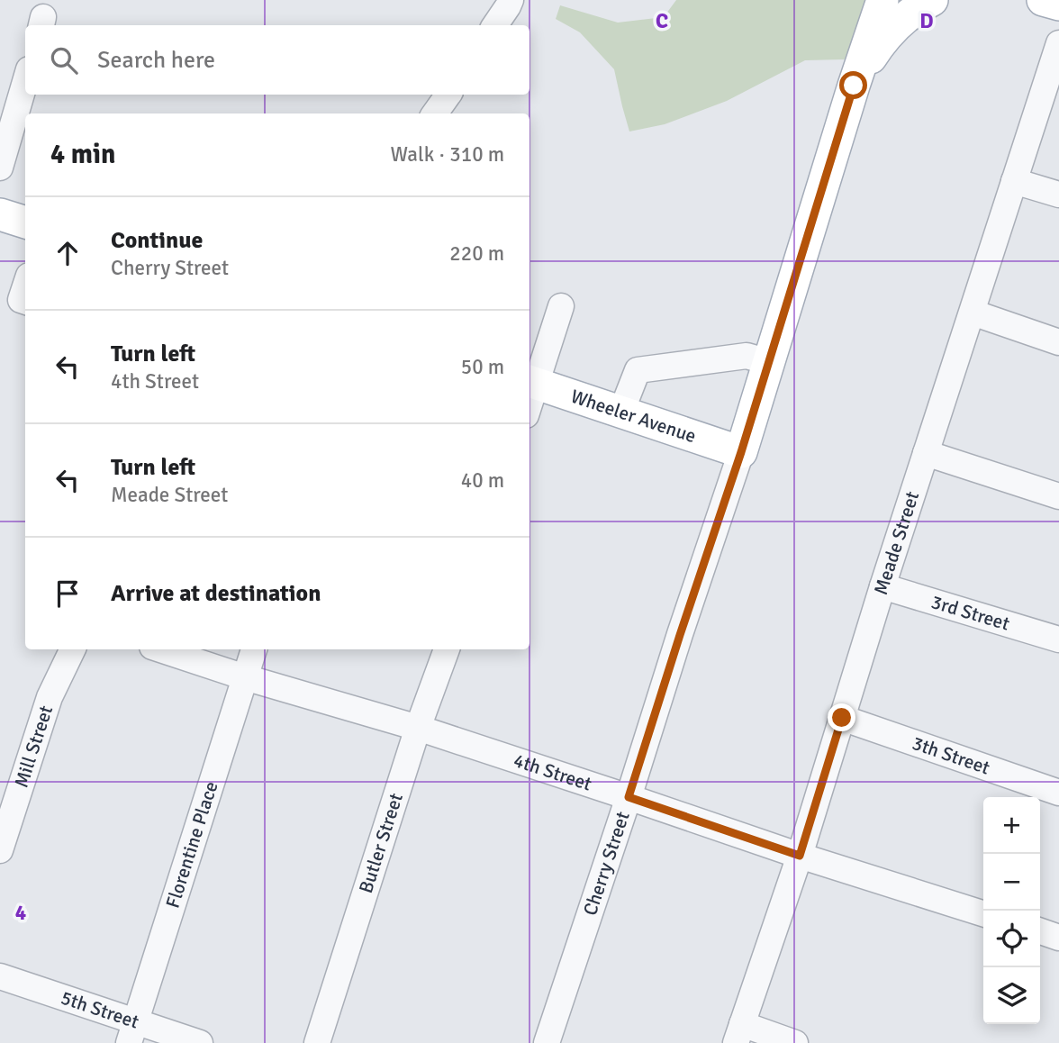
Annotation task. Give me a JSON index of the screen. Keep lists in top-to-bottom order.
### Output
{
  "streets": {
    "main road": ["Wheeler Avenue", "Cherry Street"],
    "street": [
      "Meade Street",
      "3rd Street",
      "Mill Street",
      "3th Street",
      "4th Street",
      "Butler Street",
      "Florentine Place",
      "5th Street"
    ]
  },
  "crossings": [
    ["Wheeler Avenue", "Cherry Street"],
    ["Meade Street", "3rd Street"],
    ["Meade Street", "3th Street"],
    ["Meade Street", "4th Street"],
    ["4th Street", "Butler Street"],
    ["4th Street", "Florentine Place"],
    ["4th Street", "Cherry Street"],
    ["Florentine Place", "5th Street"]
  ],
  "page": {
    "search": "Search here",
    "heading": ["4 min", "Walk · 310 m"],
    "list": [
      ["Continue", "Cherry Street", "220 m"],
      ["Turn left", "4th Street", "50 m"],
      ["Turn left", "Meade Street", "40 m"],
      "Arrive at destination"
    ],
    "map_buttons": ["+", "−"]
  },
  "grid": {
    "columns": ["C", "D"],
    "rows": ["4"]
  }
}
